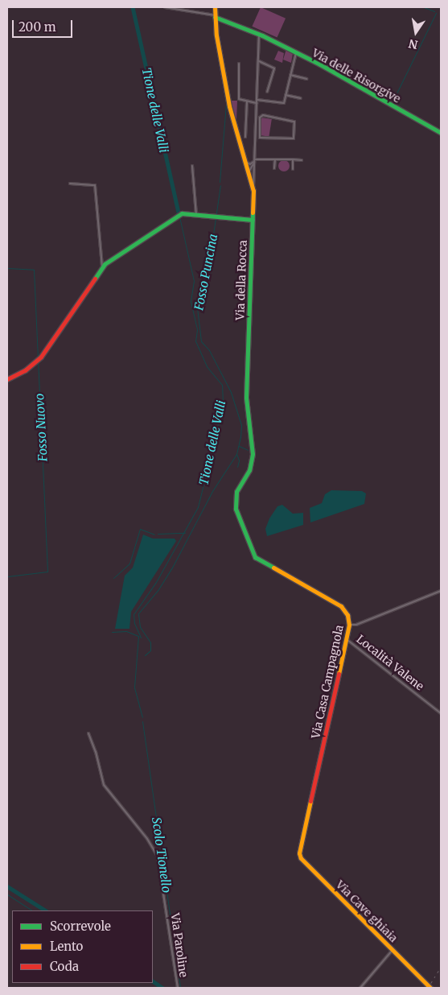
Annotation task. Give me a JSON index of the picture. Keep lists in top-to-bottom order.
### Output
{
  "streets": {
    "street": [
      "Via delle Risorgive",
      "Via della Rocca",
      "Località Valene",
      "Via Casa Campagnola",
      "Via Cave ghiaia",
      "Via Paroline"
    ]
  },
  "crossings": [
    ["Via delle Risorgive", "Via della Rocca"],
    ["Via della Rocca", "Via Casa Campagnola"],
    ["Località Valene", "Via Casa Campagnola"],
    ["Via Casa Campagnola", "Via Cave ghiaia"]
  ],
  "water": [
    "Tione delle Valli",
    "Fosso Puncina",
    "Fosso Nuovo",
    "Scolo Tionello"
  ],
  "legend": ["Scorrevole", "Lento", "Coda"],
  "scale_bar": "200 m",
  "north": "bottom"
}
